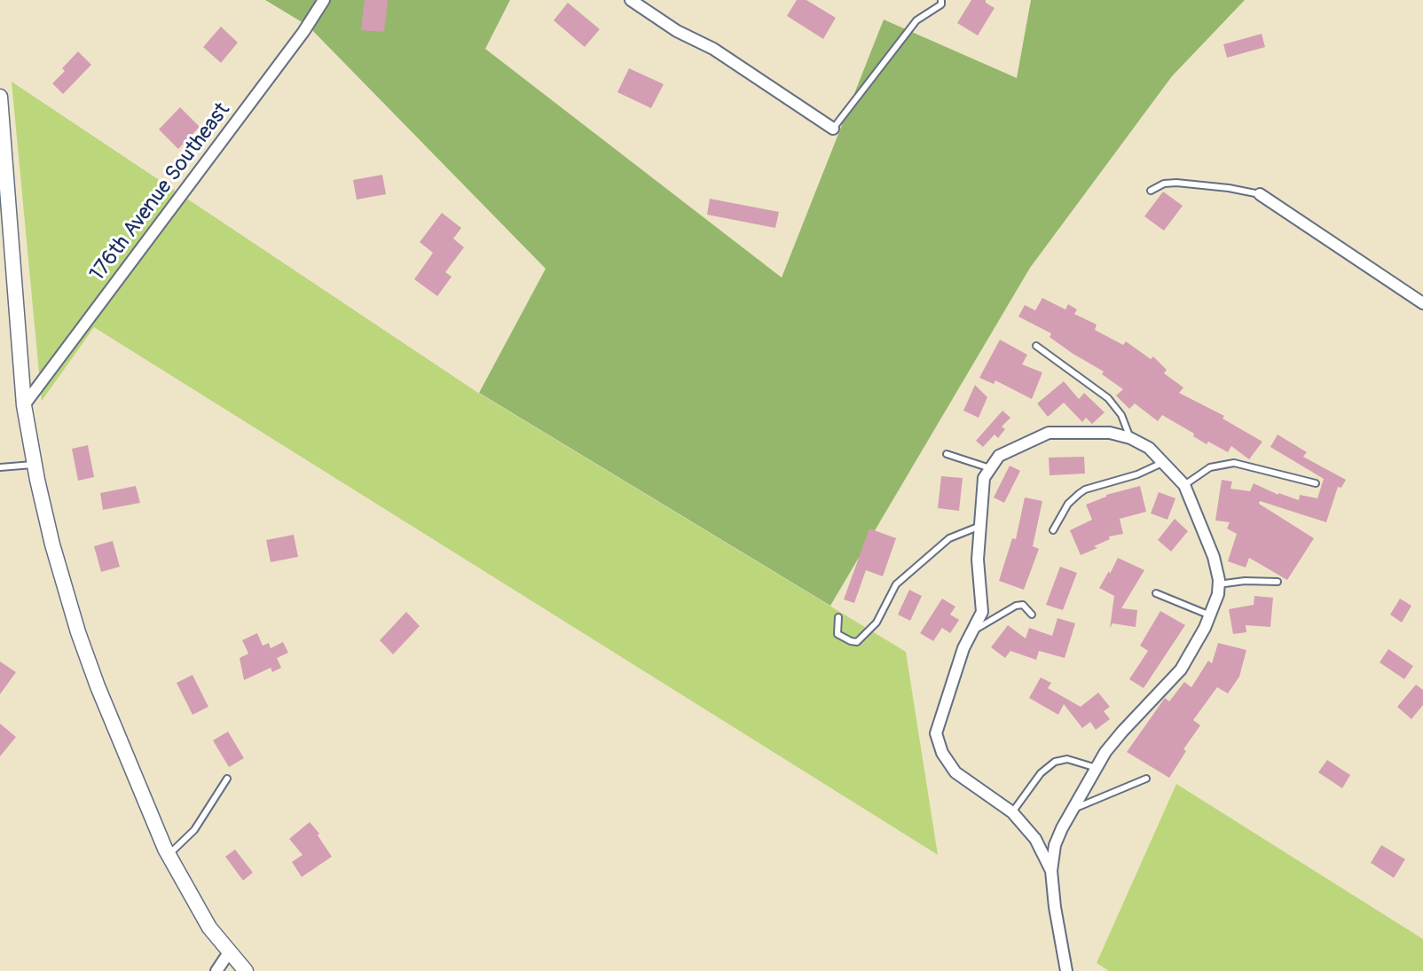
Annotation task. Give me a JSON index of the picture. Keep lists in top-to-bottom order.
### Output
{
  "streets": {
    "street": ["176th Avenue Southeast"]
  }
}
